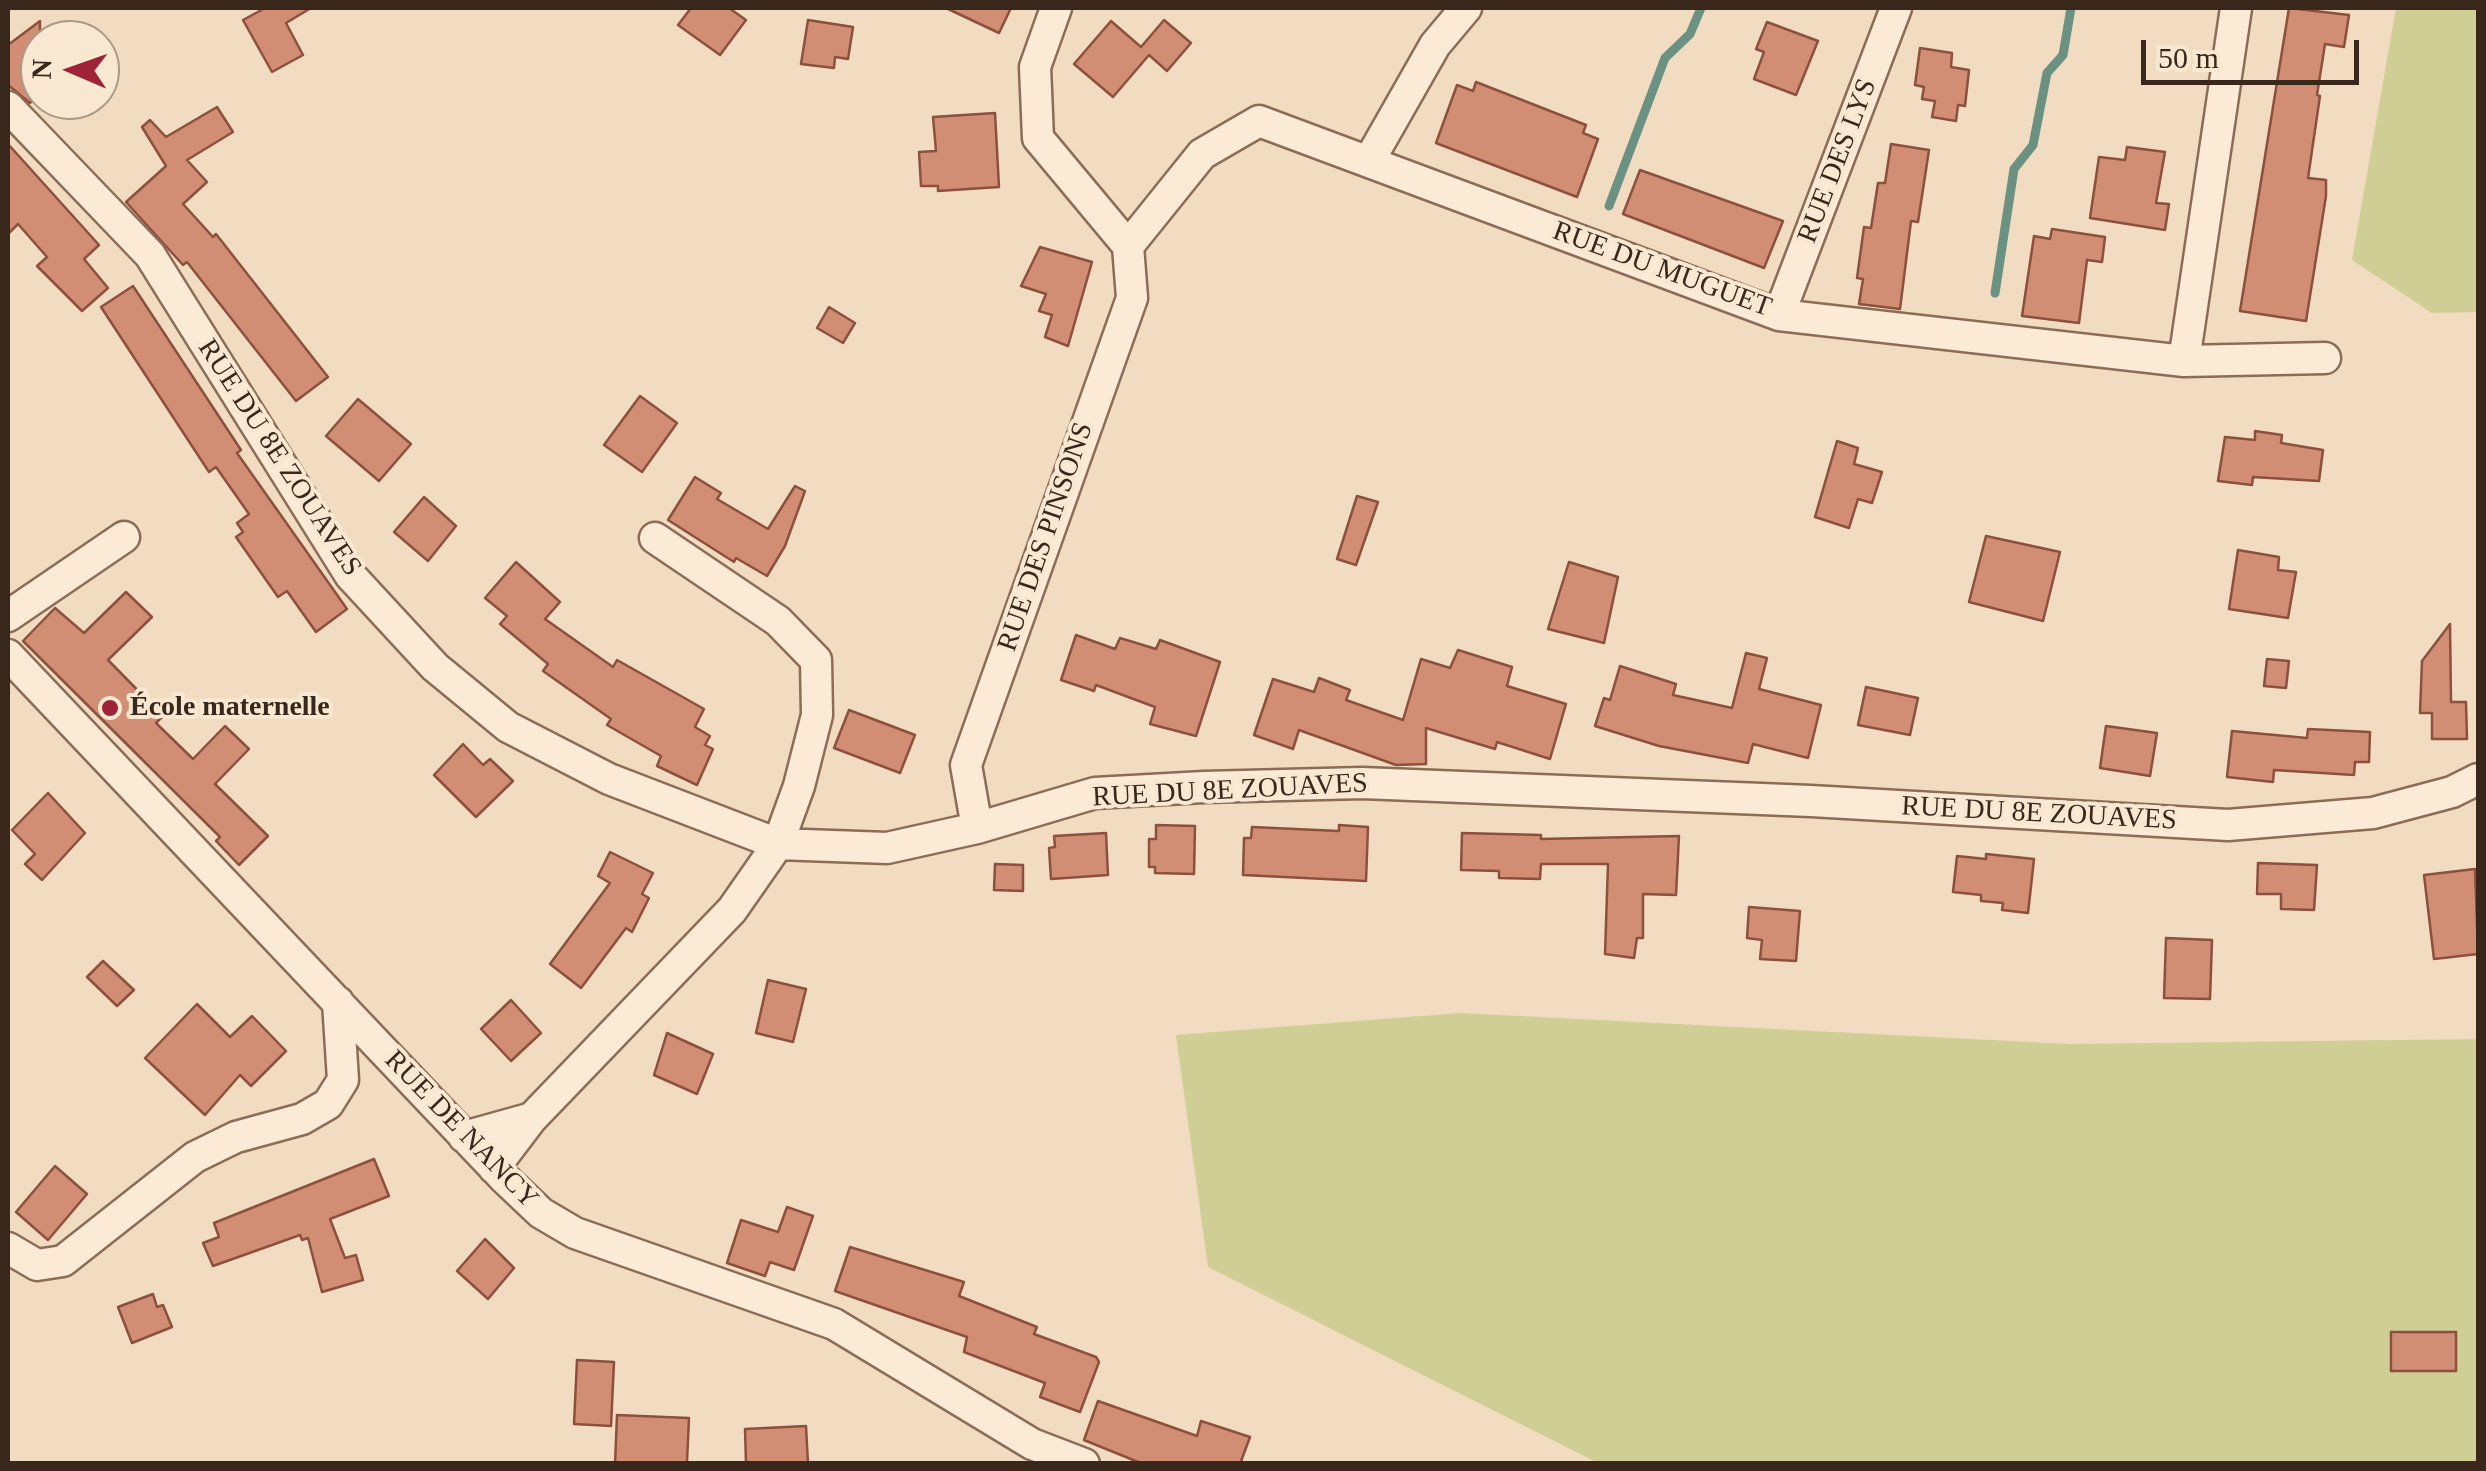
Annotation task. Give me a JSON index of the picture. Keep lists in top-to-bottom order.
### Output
{
  "streets": {
    "street": [
      "RUE DES LYS",
      "RUE DU MUGUET",
      "RUE DU 8E ZOUAVES",
      "RUE DES PINSONS",
      "RUE DE NANCY"
    ]
  },
  "crossings": [
    ["RUE DES LYS", "RUE DU MUGUET"],
    ["RUE DU MUGUET", "RUE DES PINSONS"],
    ["RUE DU 8E ZOUAVES", "RUE DES PINSONS"]
  ],
  "places": ["École maternelle"],
  "scale_bar": "50 m",
  "north": "left"
}
